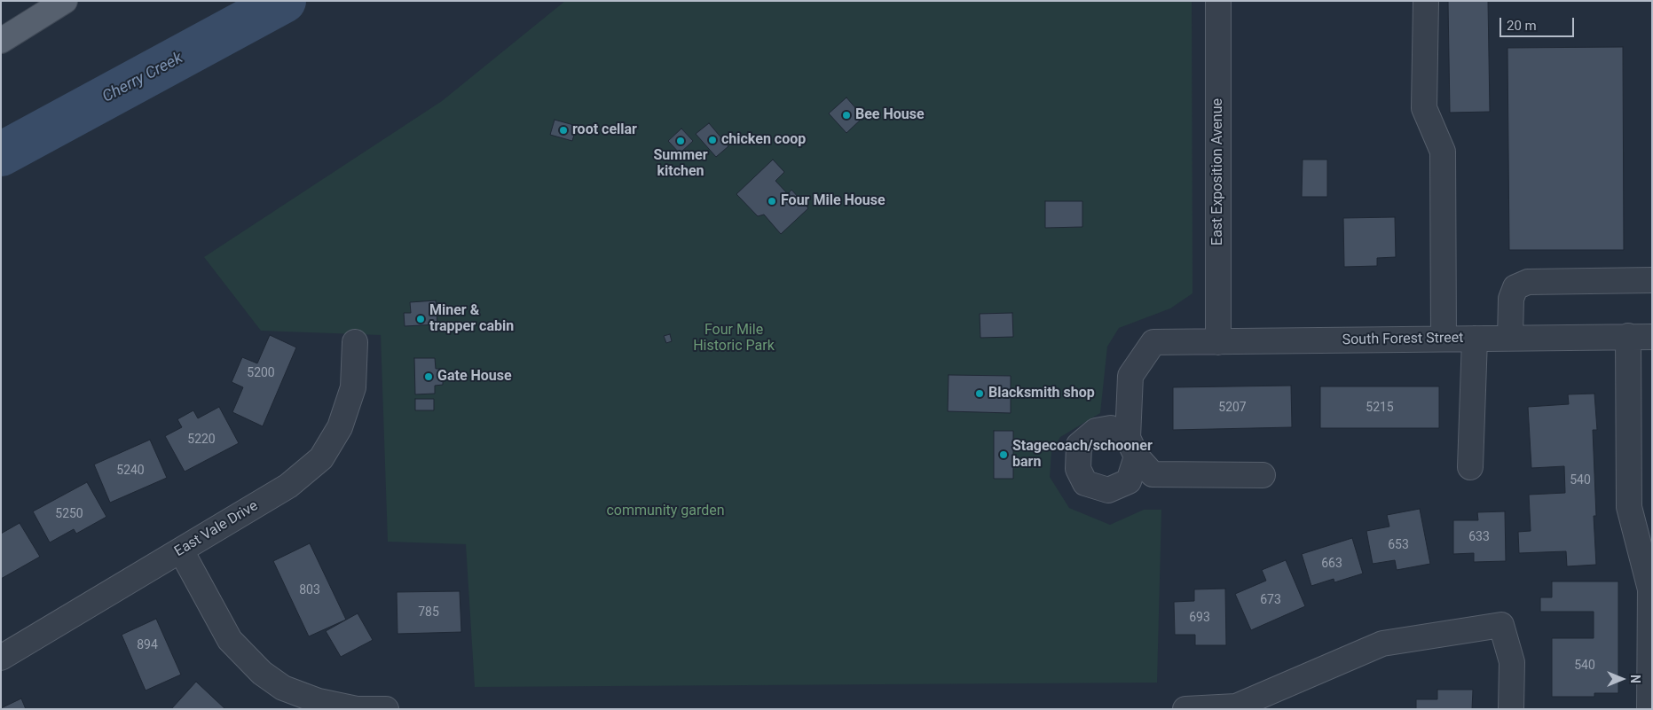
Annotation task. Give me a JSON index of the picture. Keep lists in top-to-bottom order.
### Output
{
  "streets": {
    "street": ["East Exposition Avenue", "South Forest Street", "East Vale Drive"]
  },
  "crossings": [
    ["East Exposition Avenue", "South Forest Street"]
  ],
  "water": ["Cherry Creek"],
  "parks": ["Four Mile Historic Park", "community garden"],
  "places": [
    "Bee House",
    "root cellar",
    "chicken coop",
    "Summer kitchen",
    "Four Mile House",
    "Miner & trapper cabin",
    "Gate House",
    "Blacksmith shop",
    "Stagecoach/schooner barn"
  ],
  "house_numbers": [
    "5200",
    "5207",
    "5215",
    "5220",
    "5240",
    "540",
    "5250",
    "633",
    "653",
    "663",
    "803",
    "673",
    "785",
    "693",
    "894",
    "540"
  ],
  "scale_bar": "20 m",
  "north": "right"
}
